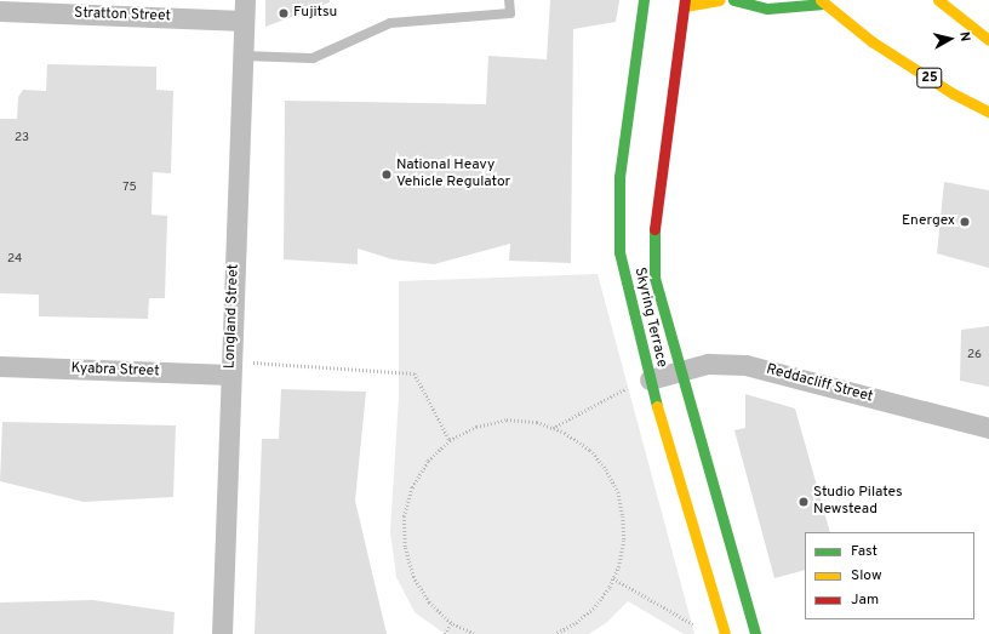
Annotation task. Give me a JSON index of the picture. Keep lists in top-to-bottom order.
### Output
{
  "streets": {
    "street": [
      "Stratton Street",
      "25",
      "Longland Street",
      "Skyring Terrace",
      "Kyabra Street",
      "Reddacliff Street"
    ]
  },
  "crossings": [
    ["Stratton Street", "Longland Street"],
    ["Longland Street", "Kyabra Street"],
    ["Skyring Terrace", "Reddacliff Street"]
  ],
  "places": [
    "Fujitsu",
    "National Heavy Vehicle Regulator",
    "Energex",
    "Studio Pilates Newstead"
  ],
  "house_numbers": [
    "23",
    "75",
    "24",
    "26"
  ],
  "legend": ["Fast", "Slow", "Jam"],
  "north": "right"
}
